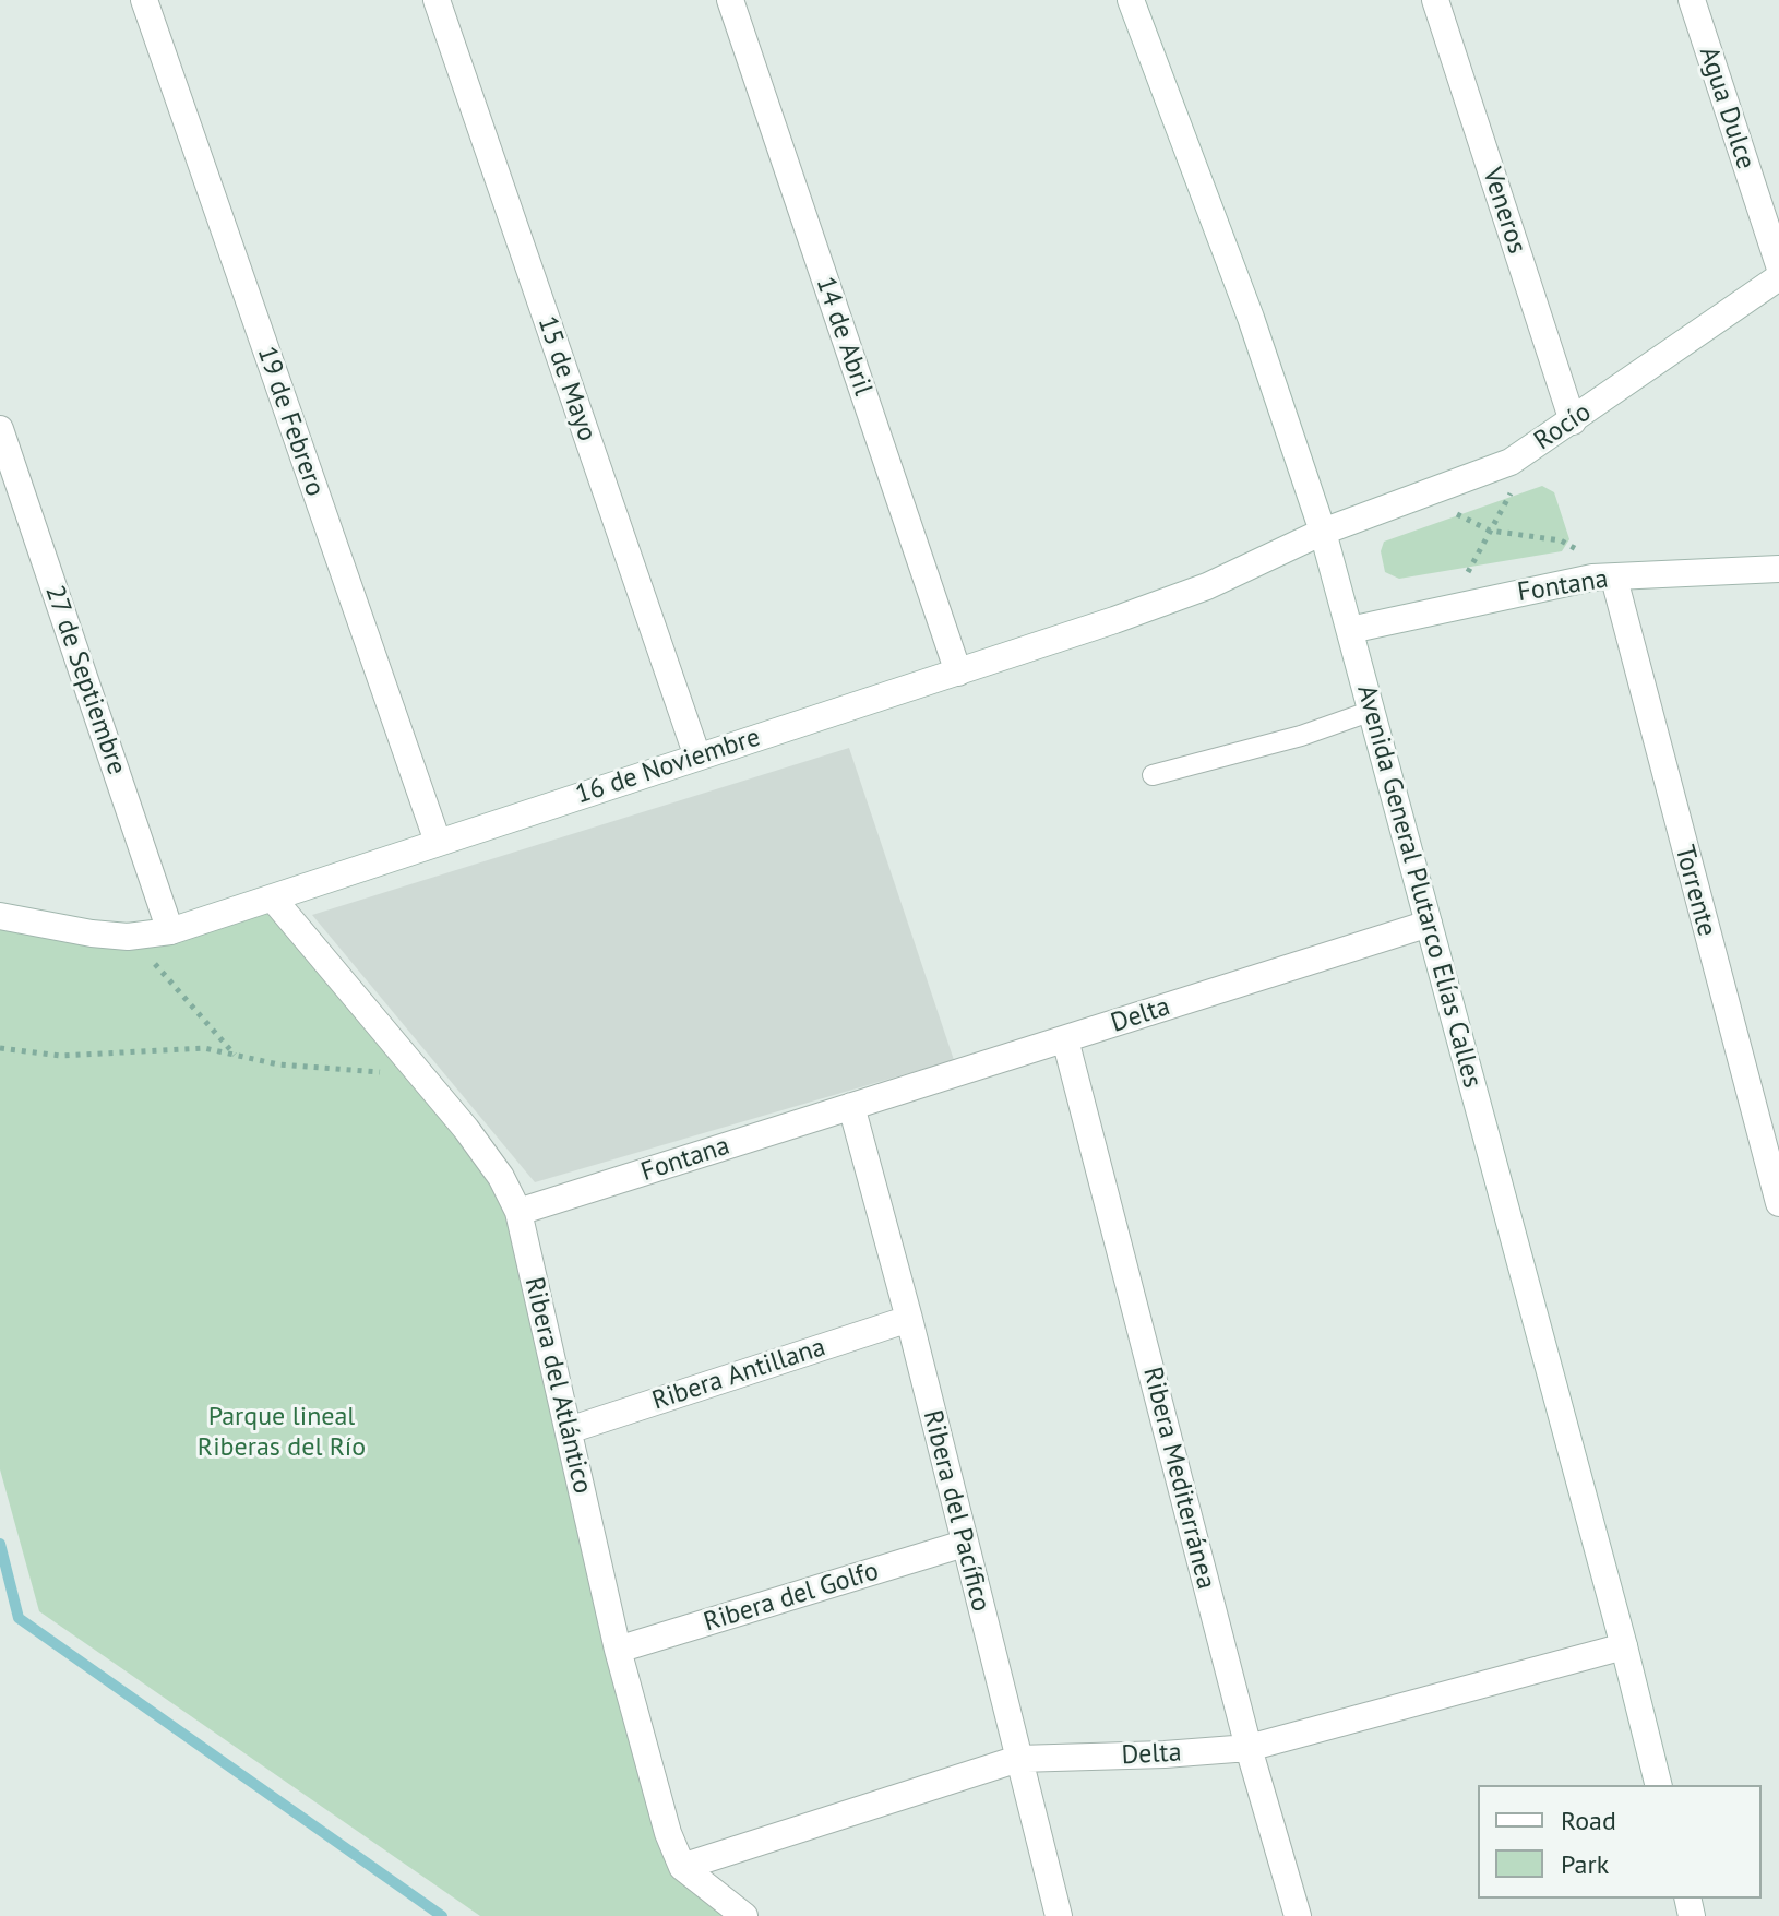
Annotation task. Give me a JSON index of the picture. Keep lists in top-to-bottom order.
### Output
{
  "streets": {
    "street": [
      "Agua Dulce",
      "Veneros",
      "14 de Abril",
      "15 de Mayo",
      "19 de Febrero",
      "Rocío",
      "Fontana",
      "27 de Septiembre",
      "16 de Noviembre",
      "Avenida General Plutarco Elías Calles",
      "Torrente",
      "Delta",
      "Ribera Antillana",
      "Ribera del Atlántico",
      "Ribera Mediterránea",
      "Ribera del Pacífico",
      "Ribera del Golfo"
    ]
  },
  "crossings": [
    ["Veneros", "Rocío"],
    ["14 de Abril", "16 de Noviembre"],
    ["15 de Mayo", "16 de Noviembre"],
    ["19 de Febrero", "16 de Noviembre"],
    ["Rocío", "16 de Noviembre"],
    ["Rocío", "Avenida General Plutarco Elías Calles"],
    ["Fontana", "Avenida General Plutarco Elías Calles"],
    ["Fontana", "Torrente"],
    ["Fontana", "Delta"],
    ["Fontana", "Ribera del Atlántico"],
    ["Fontana", "Ribera del Pacífico"],
    ["27 de Septiembre", "16 de Noviembre"],
    ["16 de Noviembre", "Avenida General Plutarco Elías Calles"],
    ["16 de Noviembre", "Ribera del Atlántico"],
    ["Avenida General Plutarco Elías Calles", "Delta"],
    ["Delta", "Ribera del Atlántico"],
    ["Delta", "Ribera Mediterránea"],
    ["Delta", "Ribera del Pacífico"],
    ["Ribera Antillana", "Ribera del Atlántico"],
    ["Ribera Antillana", "Ribera del Pacífico"],
    ["Ribera del Atlántico", "Ribera del Golfo"],
    ["Ribera del Pacífico", "Ribera del Golfo"]
  ],
  "parks": ["Parque lineal Riberas del Río"],
  "legend": ["Road", "Park"]
}
